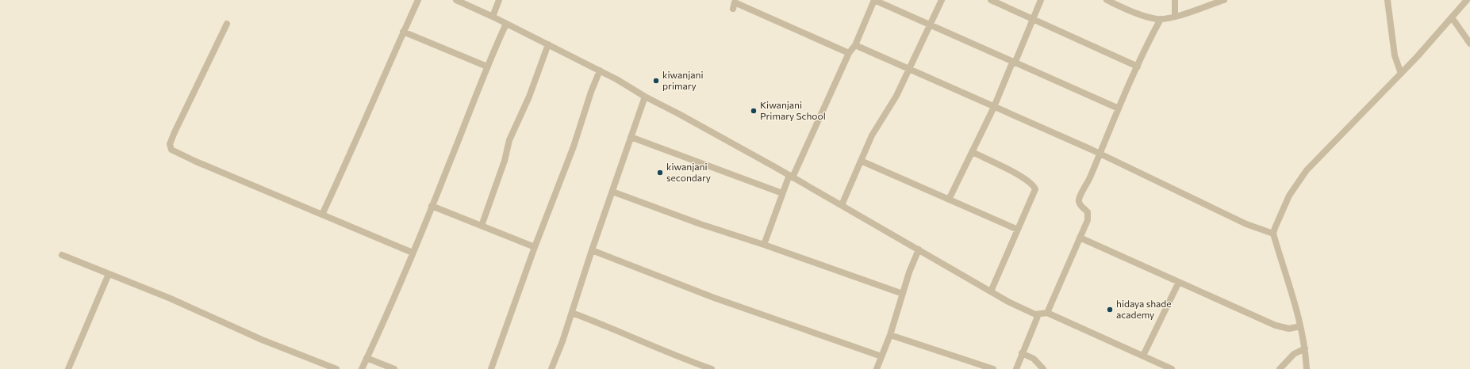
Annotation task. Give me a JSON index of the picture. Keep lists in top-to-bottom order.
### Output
{
  "places": [
    "kiwanjani primary",
    "Kiwanjani Primary School",
    "kiwanjani secondary",
    "hidaya shade academy"
  ]
}
